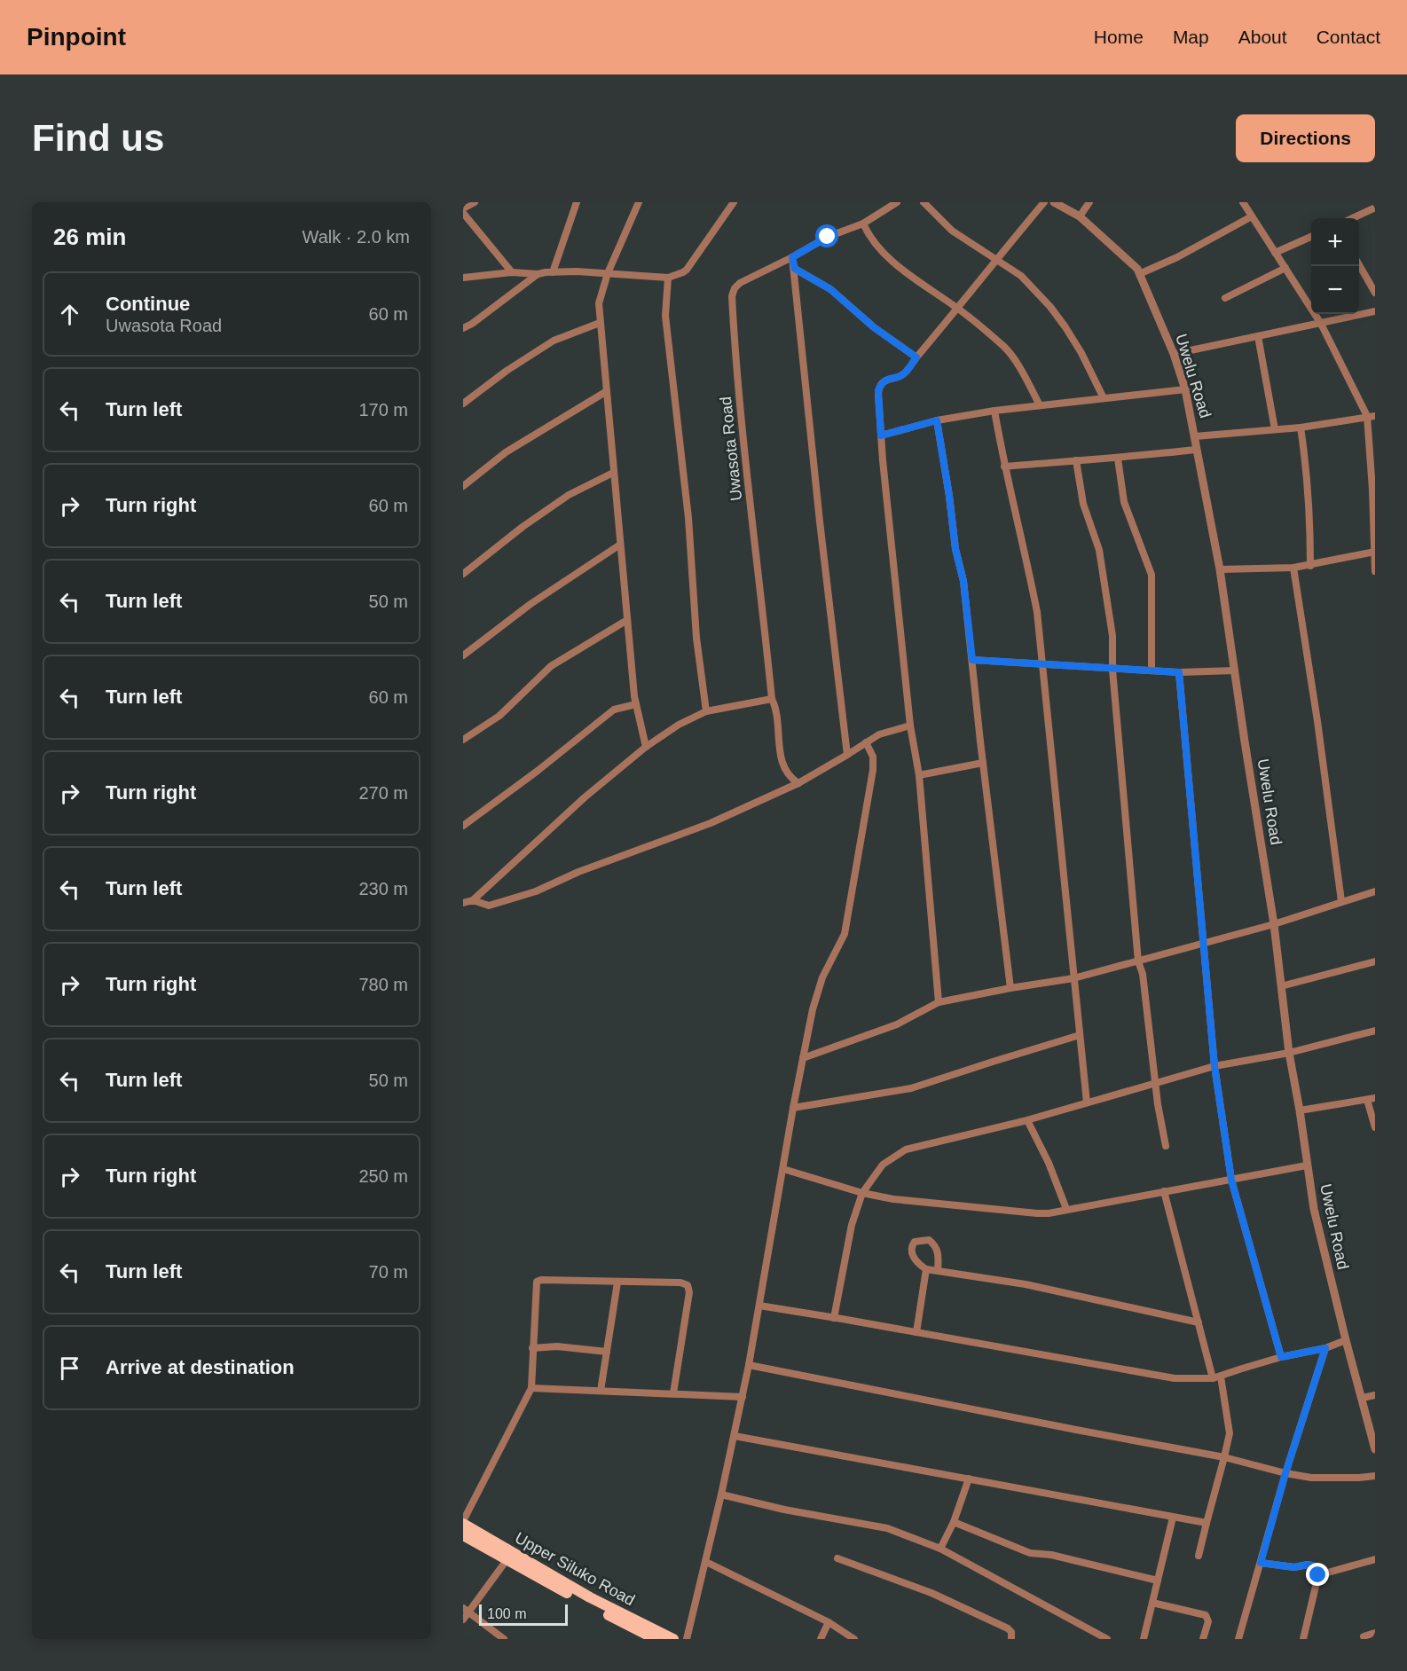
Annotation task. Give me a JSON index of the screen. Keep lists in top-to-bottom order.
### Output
{
  "streets": {
    "main road": ["Upper Siluko Road"],
    "street": ["Uwelu Road", "Uwasota Road"]
  },
  "scale_bar": "100 m",
  "page": {
    "header": "Pinpoint",
    "nav": [
      "Home",
      "Map",
      "About",
      "Contact"
    ],
    "buttons": "Directions",
    "title": "Find us",
    "heading": ["26 min", "Walk · 2.0 km"],
    "map_buttons": ["+", "−"],
    "list": [
      ["Continue", "Uwasota Road", "60 m"],
      ["Turn left", "170 m"],
      ["Turn right", "60 m"],
      ["Turn left", "50 m"],
      ["Turn left", "60 m"],
      ["Turn right", "270 m"],
      ["Turn left", "230 m"],
      ["Turn right", "780 m"],
      ["Turn left", "50 m"],
      ["Turn right", "250 m"],
      ["Turn left", "70 m"],
      "Arrive at destination"
    ],
    "scale": "100 m"
  }
}
